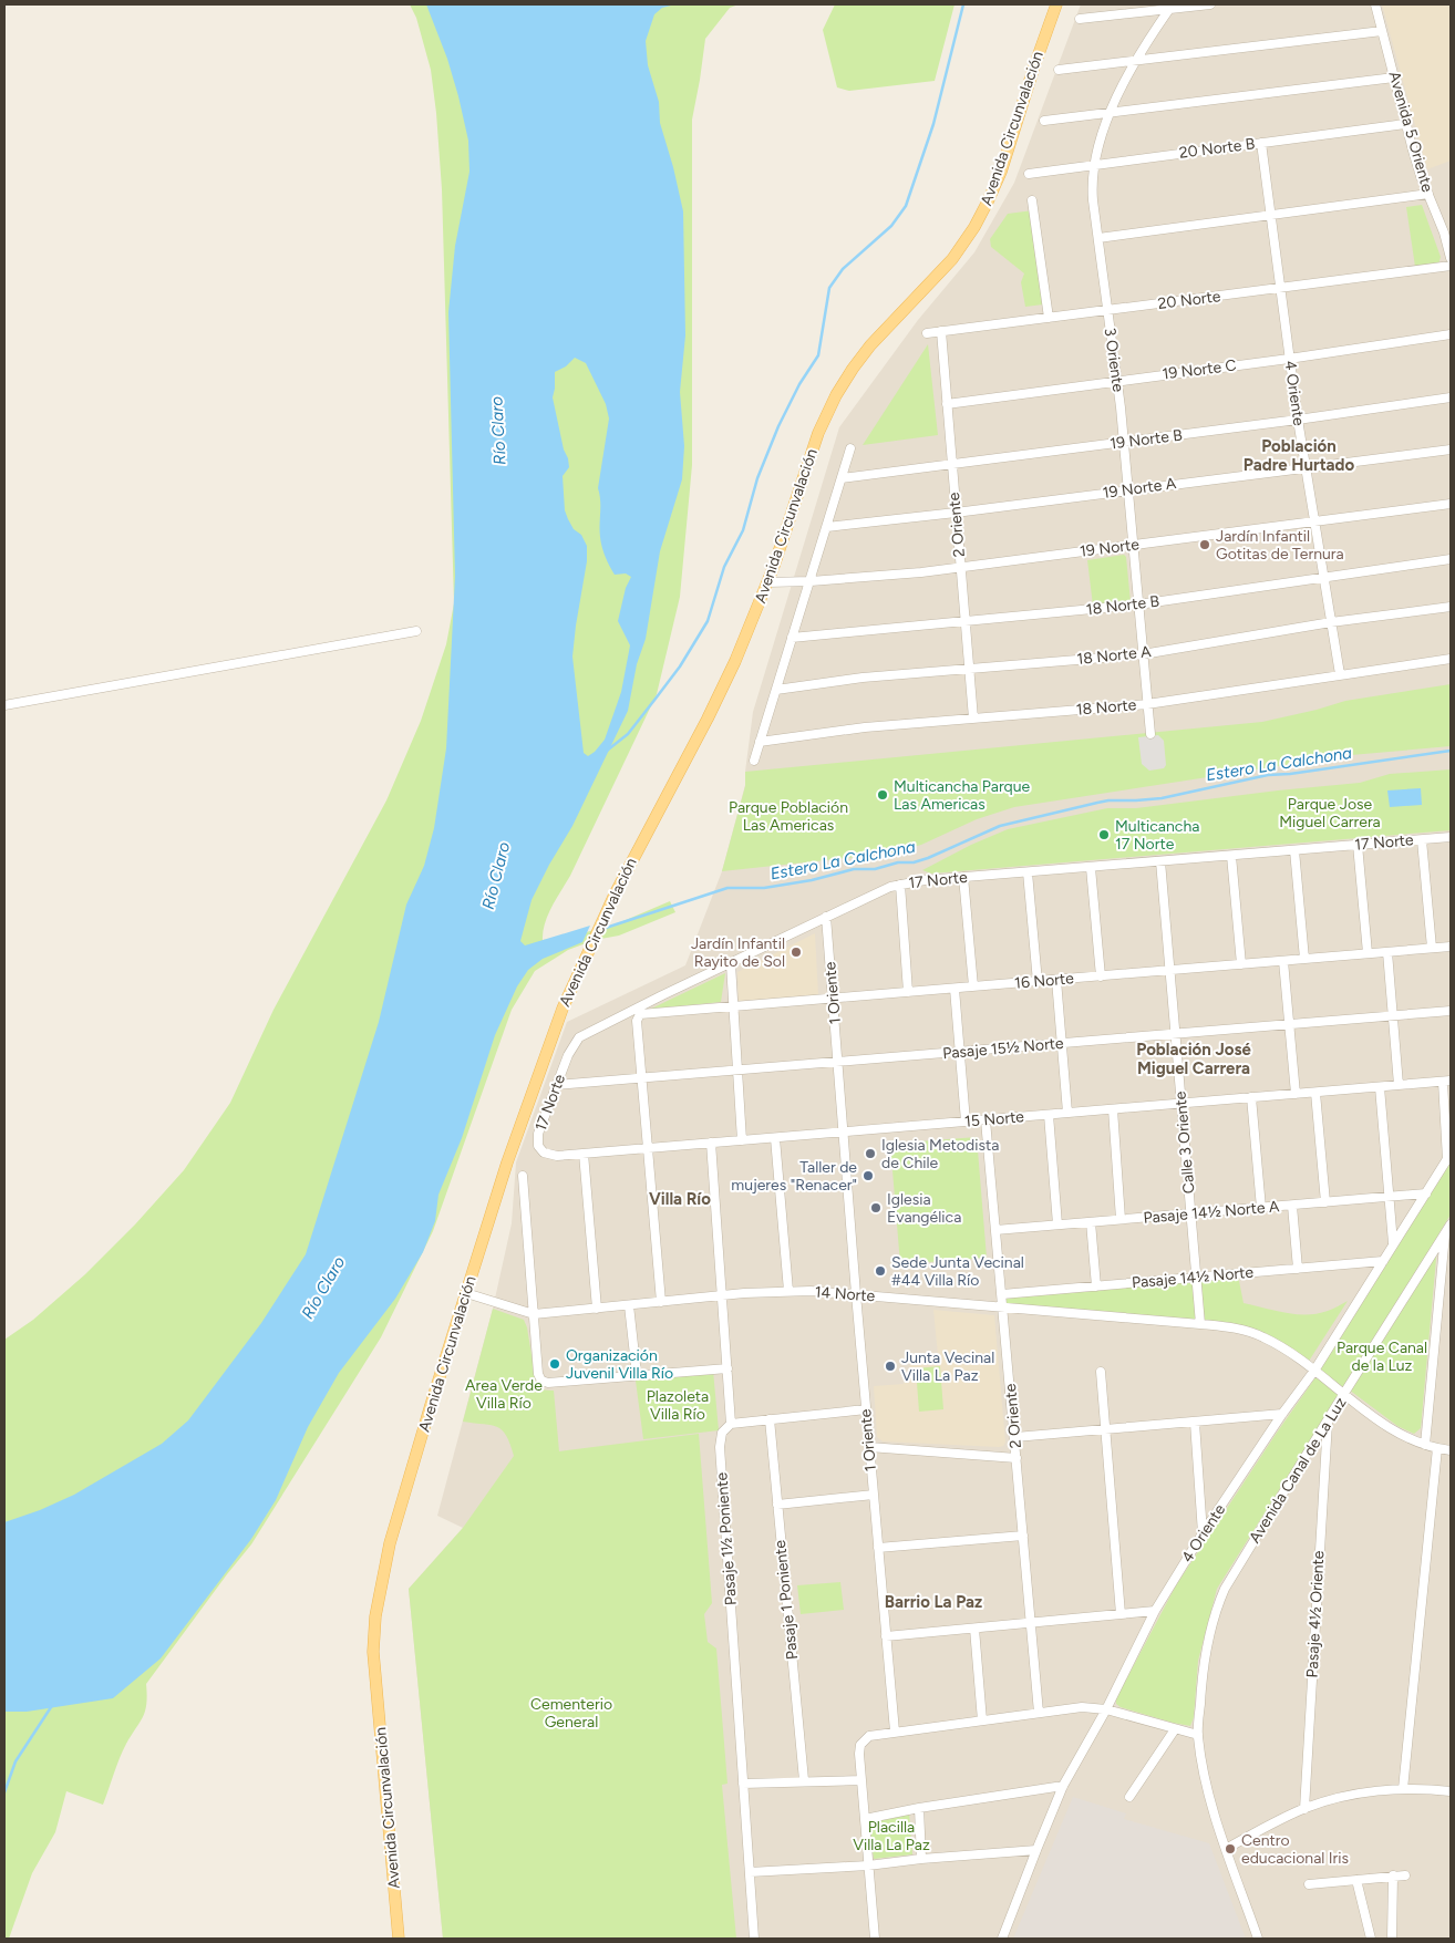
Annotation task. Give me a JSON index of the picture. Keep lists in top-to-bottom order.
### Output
{
  "streets": {
    "main road": ["Avenida Circunvalación"],
    "street": [
      "Avenida 5 Oriente",
      "20 Norte B",
      "20 Norte",
      "3 Oriente",
      "19 Norte C",
      "4 Oriente",
      "19 Norte B",
      "19 Norte A",
      "2 Oriente",
      "19 Norte",
      "18 Norte B",
      "18 Norte A",
      "18 Norte",
      "17 Norte",
      "16 Norte",
      "1 Oriente",
      "Pasaje 15½ Norte",
      "15 Norte",
      "Calle 3 Oriente",
      "Pasaje 14½ Norte A",
      "Pasaje 14½ Norte",
      "14 Norte",
      "Avenida Canal de La Luz",
      "Pasaje 1½ Poniente",
      "Pasaje 1 Poniente",
      "Pasaje 4½ Oriente"
    ]
  },
  "crossings": [
    ["Avenida Circunvalación", "19 Norte"],
    ["Avenida Circunvalación", "14 Norte"],
    ["Avenida 5 Oriente", "20 Norte B"],
    ["20 Norte B", "3 Oriente"],
    ["20 Norte B", "4 Oriente"],
    ["20 Norte", "3 Oriente"],
    ["20 Norte", "4 Oriente"],
    ["20 Norte", "2 Oriente"],
    ["3 Oriente", "19 Norte C"],
    ["3 Oriente", "19 Norte B"],
    ["3 Oriente", "19 Norte A"],
    ["3 Oriente", "19 Norte"],
    ["3 Oriente", "18 Norte B"],
    ["3 Oriente", "18 Norte A"],
    ["3 Oriente", "18 Norte"],
    ["19 Norte C", "4 Oriente"],
    ["19 Norte C", "2 Oriente"],
    ["4 Oriente", "19 Norte B"],
    ["4 Oriente", "19 Norte A"],
    ["4 Oriente", "19 Norte"],
    ["4 Oriente", "18 Norte B"],
    ["4 Oriente", "18 Norte A"],
    ["4 Oriente", "18 Norte"],
    ["4 Oriente", "Pasaje 14½ Norte A"],
    ["4 Oriente", "Pasaje 14½ Norte"],
    ["4 Oriente", "14 Norte"],
    ["19 Norte B", "2 Oriente"],
    ["19 Norte A", "2 Oriente"],
    ["2 Oriente", "19 Norte"],
    ["2 Oriente", "18 Norte B"],
    ["2 Oriente", "18 Norte A"],
    ["2 Oriente", "18 Norte"],
    ["2 Oriente", "15 Norte"],
    ["2 Oriente", "Pasaje 14½ Norte A"],
    ["2 Oriente", "Pasaje 14½ Norte"],
    ["2 Oriente", "14 Norte"],
    ["17 Norte", "1 Oriente"],
    ["17 Norte", "Pasaje 15½ Norte"],
    ["17 Norte", "15 Norte"],
    ["17 Norte", "Calle 3 Oriente"],
    ["16 Norte", "1 Oriente"],
    ["16 Norte", "Pasaje 15½ Norte"],
    ["16 Norte", "Calle 3 Oriente"],
    ["1 Oriente", "Pasaje 15½ Norte"],
    ["1 Oriente", "15 Norte"],
    ["1 Oriente", "14 Norte"],
    ["Pasaje 15½ Norte", "Calle 3 Oriente"],
    ["15 Norte", "Calle 3 Oriente"],
    ["15 Norte", "Pasaje 1½ Poniente"],
    ["Calle 3 Oriente", "Pasaje 14½ Norte A"],
    ["Calle 3 Oriente", "Pasaje 14½ Norte"],
    ["Calle 3 Oriente", "14 Norte"],
    ["14 Norte", "Avenida Canal de La Luz"],
    ["14 Norte", "Pasaje 1½ Poniente"],
    ["Avenida Canal de La Luz", "Pasaje 4½ Oriente"]
  ],
  "districts": [
    "Población Padre Hurtado",
    "Población José Miguel Carrera",
    "Villa Río",
    "Barrio La Paz"
  ],
  "water": ["Río Claro", "Estero La Calchona"],
  "parks": [
    "Parque Jose Miguel Carrera",
    "Parque Población Las Americas",
    "Parque Canal de la Luz",
    "Area Verde Villa Río",
    "Plazoleta Villa Río",
    "Cementerio General",
    "Placilla Villa La Paz"
  ],
  "places": [
    "Jardín Infantil Gotitas de Ternura",
    "Multicancha Parque Las Americas",
    "Multicancha 17 Norte",
    "Jardín Infantil Rayito de Sol",
    "Iglesia Metodista de Chile",
    "Taller de mujeres \"Renacer\"",
    "Iglesia Evangélica",
    "Sede Junta Vecinal #44 Villa Río",
    "Organización Juvenil Villa Río",
    "Junta Vecinal Villa La Paz",
    "Centro educacional Iris"
  ]
}
